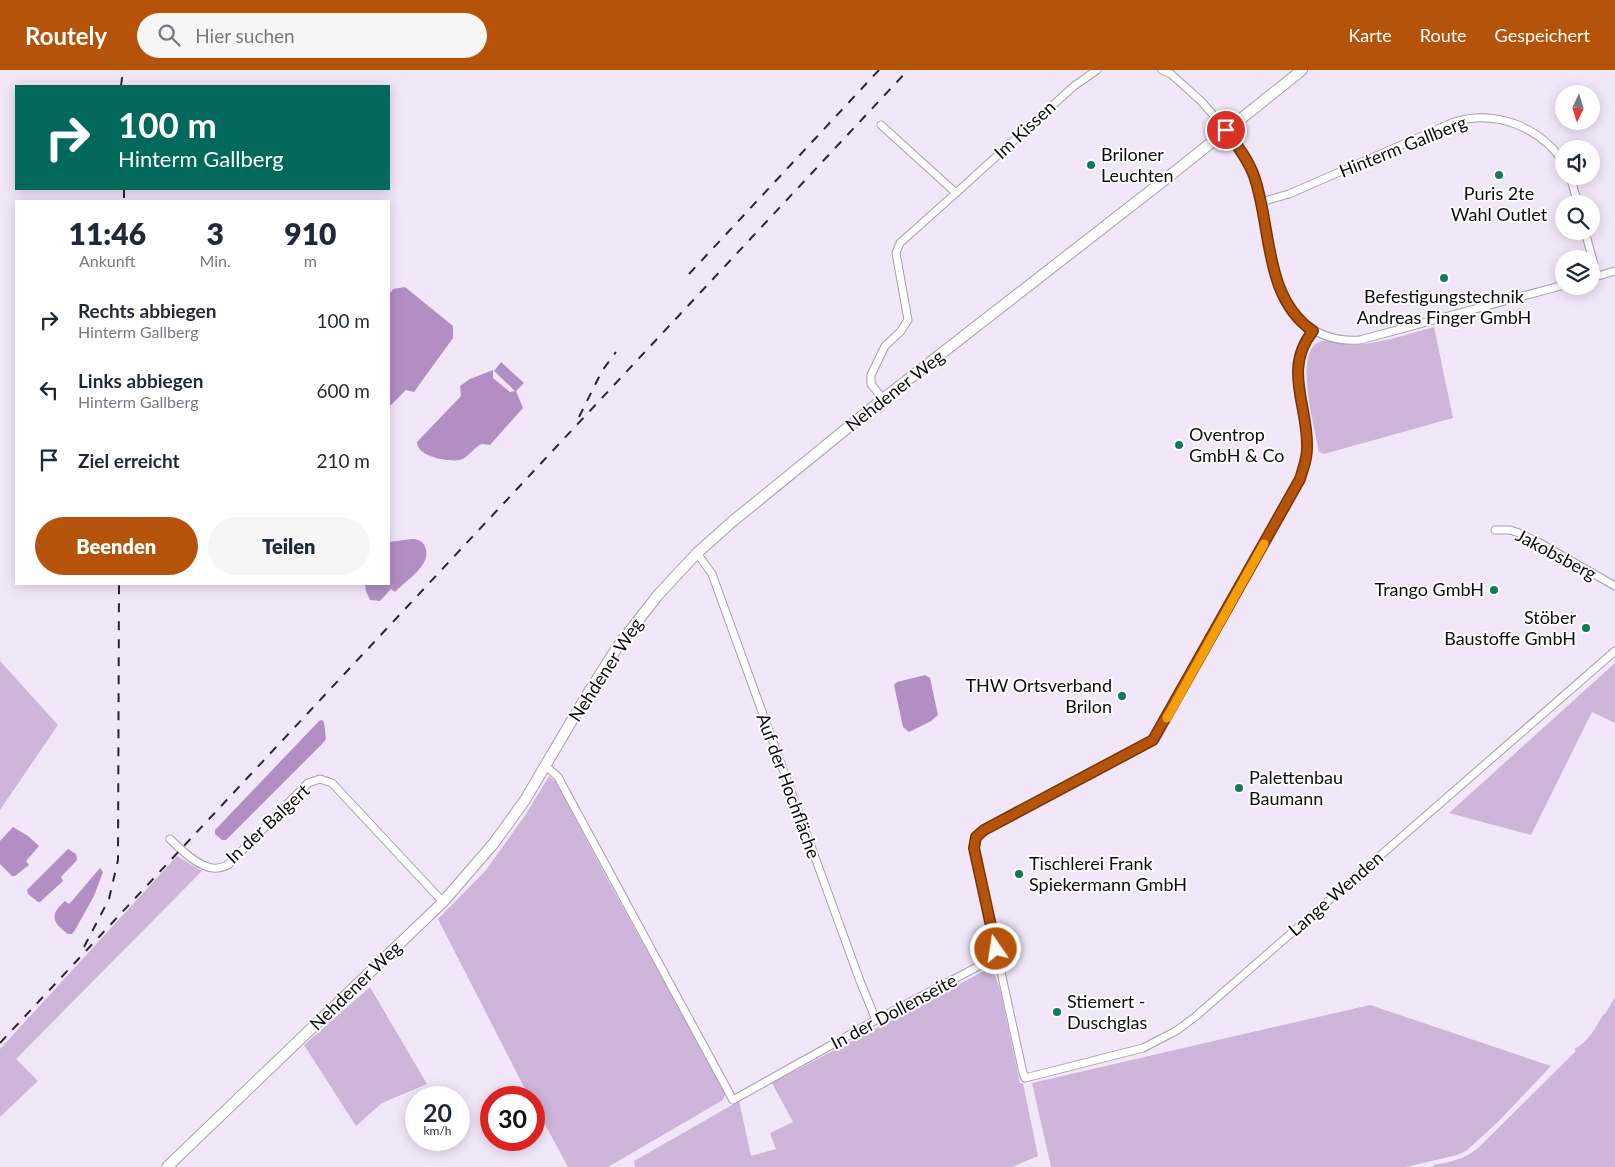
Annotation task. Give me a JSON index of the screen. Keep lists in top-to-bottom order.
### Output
{
  "streets": {
    "street": [
      "Im Kissen",
      "Hinterm Gallberg",
      "Nehdener Weg",
      "Jakobsberg",
      "Auf der Hochfläche",
      "In der Balgert",
      "Lange Wenden",
      "In der Dollenseite"
    ]
  },
  "crossings": [
    ["Im Kissen", "Nehdener Weg"],
    ["Nehdener Weg", "Auf der Hochfläche"],
    ["Nehdener Weg", "In der Balgert"],
    ["Nehdener Weg", "In der Dollenseite"],
    ["Auf der Hochfläche", "In der Dollenseite"],
    ["Lange Wenden", "In der Dollenseite"]
  ],
  "places": [
    "Briloner Leuchten",
    "Puris 2te Wahl Outlet",
    "Befestigungstechnik Andreas Finger GmbH",
    "Oventrop GmbH & Co",
    "Trango GmbH",
    "Stöber Baustoffe GmbH",
    "THW Ortsverband Brilon",
    "Palettenbau Baumann",
    "Tischlerei Frank Spiekermann GmbH",
    "Stiemert - Duschglas"
  ],
  "north": "bottom",
  "page": {
    "header": "Routely",
    "search": "Hier suchen",
    "nav": ["Karte", "Route", "Gespeichert"],
    "turn": ["100 m", "Hinterm Gallberg"],
    "eta": [
      "11:46",
      "Ankunft",
      "3",
      "Min.",
      "910",
      "m"
    ],
    "list": [
      {
        "name": "Rechts abbiegen",
        "note": "Hinterm Gallberg",
        "value": "100 m"
      },
      {
        "name": "Links abbiegen",
        "note": "Hinterm Gallberg",
        "value": "600 m"
      },
      {
        "name": "Ziel erreicht",
        "value": "210 m"
      }
    ],
    "buttons": ["Beenden", "Teilen"],
    "speed": "20 km/h",
    "limit": "30"
  }
}
